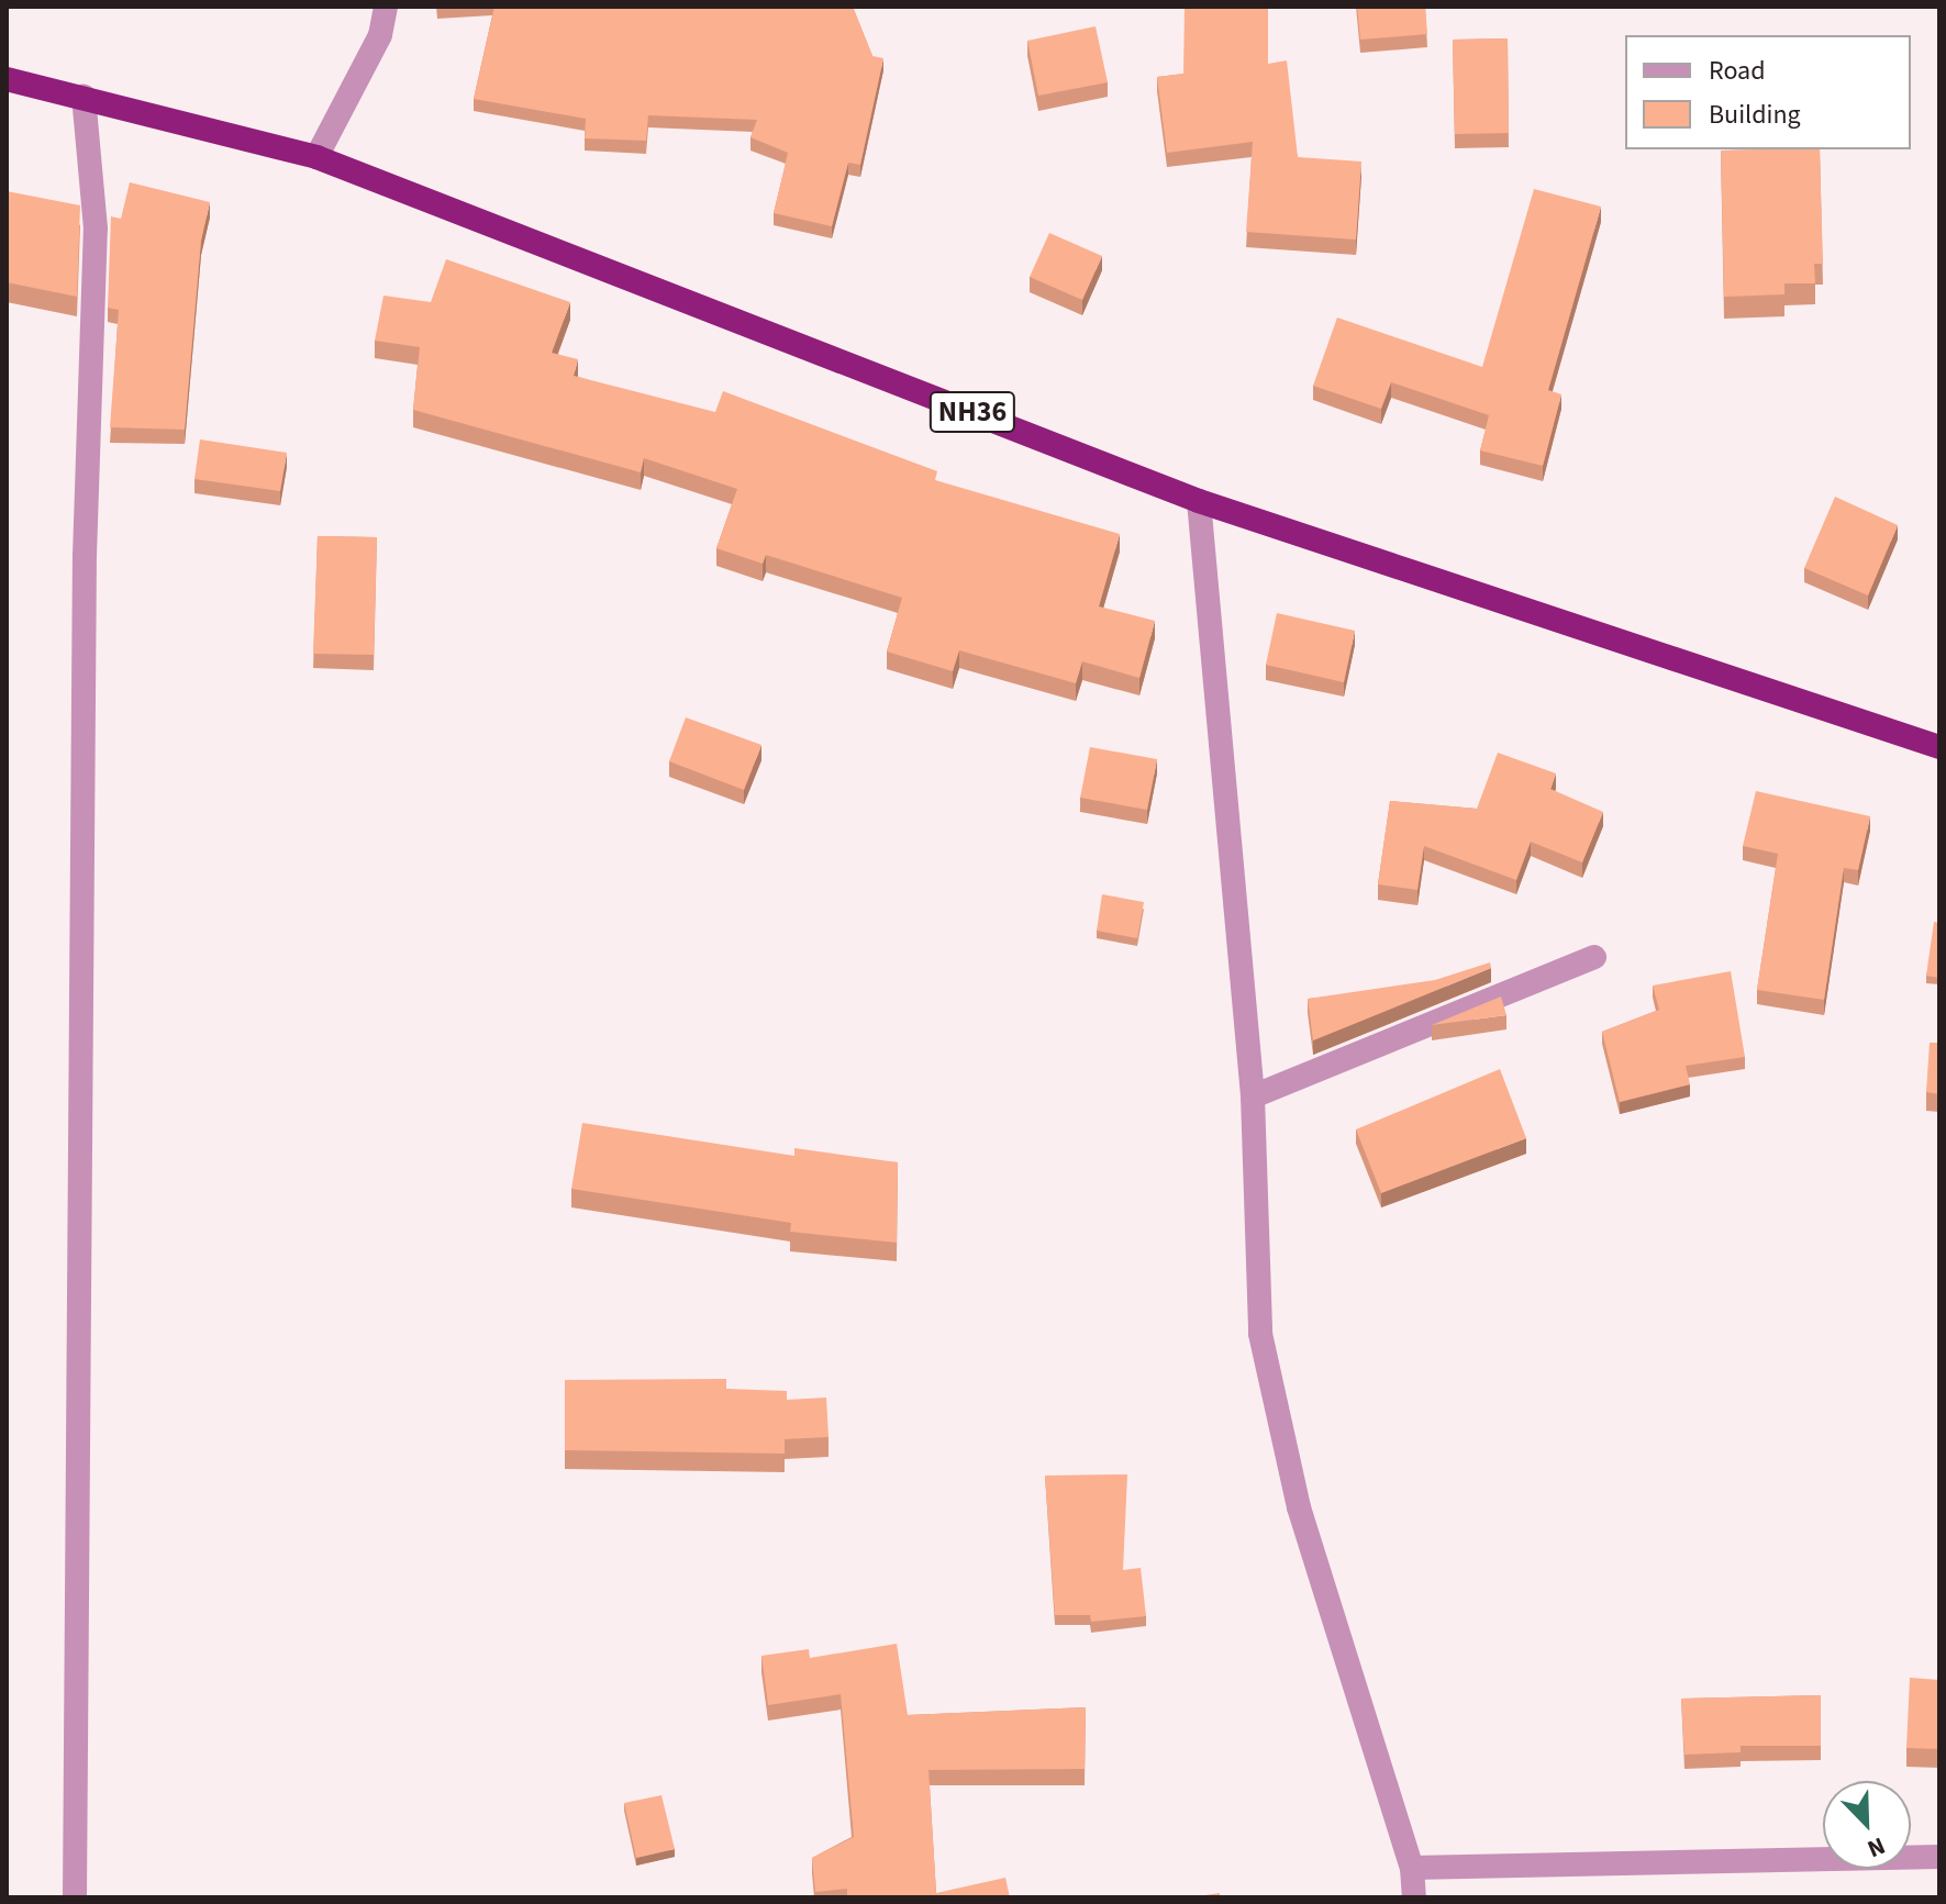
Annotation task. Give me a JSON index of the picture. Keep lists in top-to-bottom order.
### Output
{
  "streets": {
    "highway": ["NH36"]
  },
  "legend": ["Road", "Building"],
  "north": "bottom right"
}
